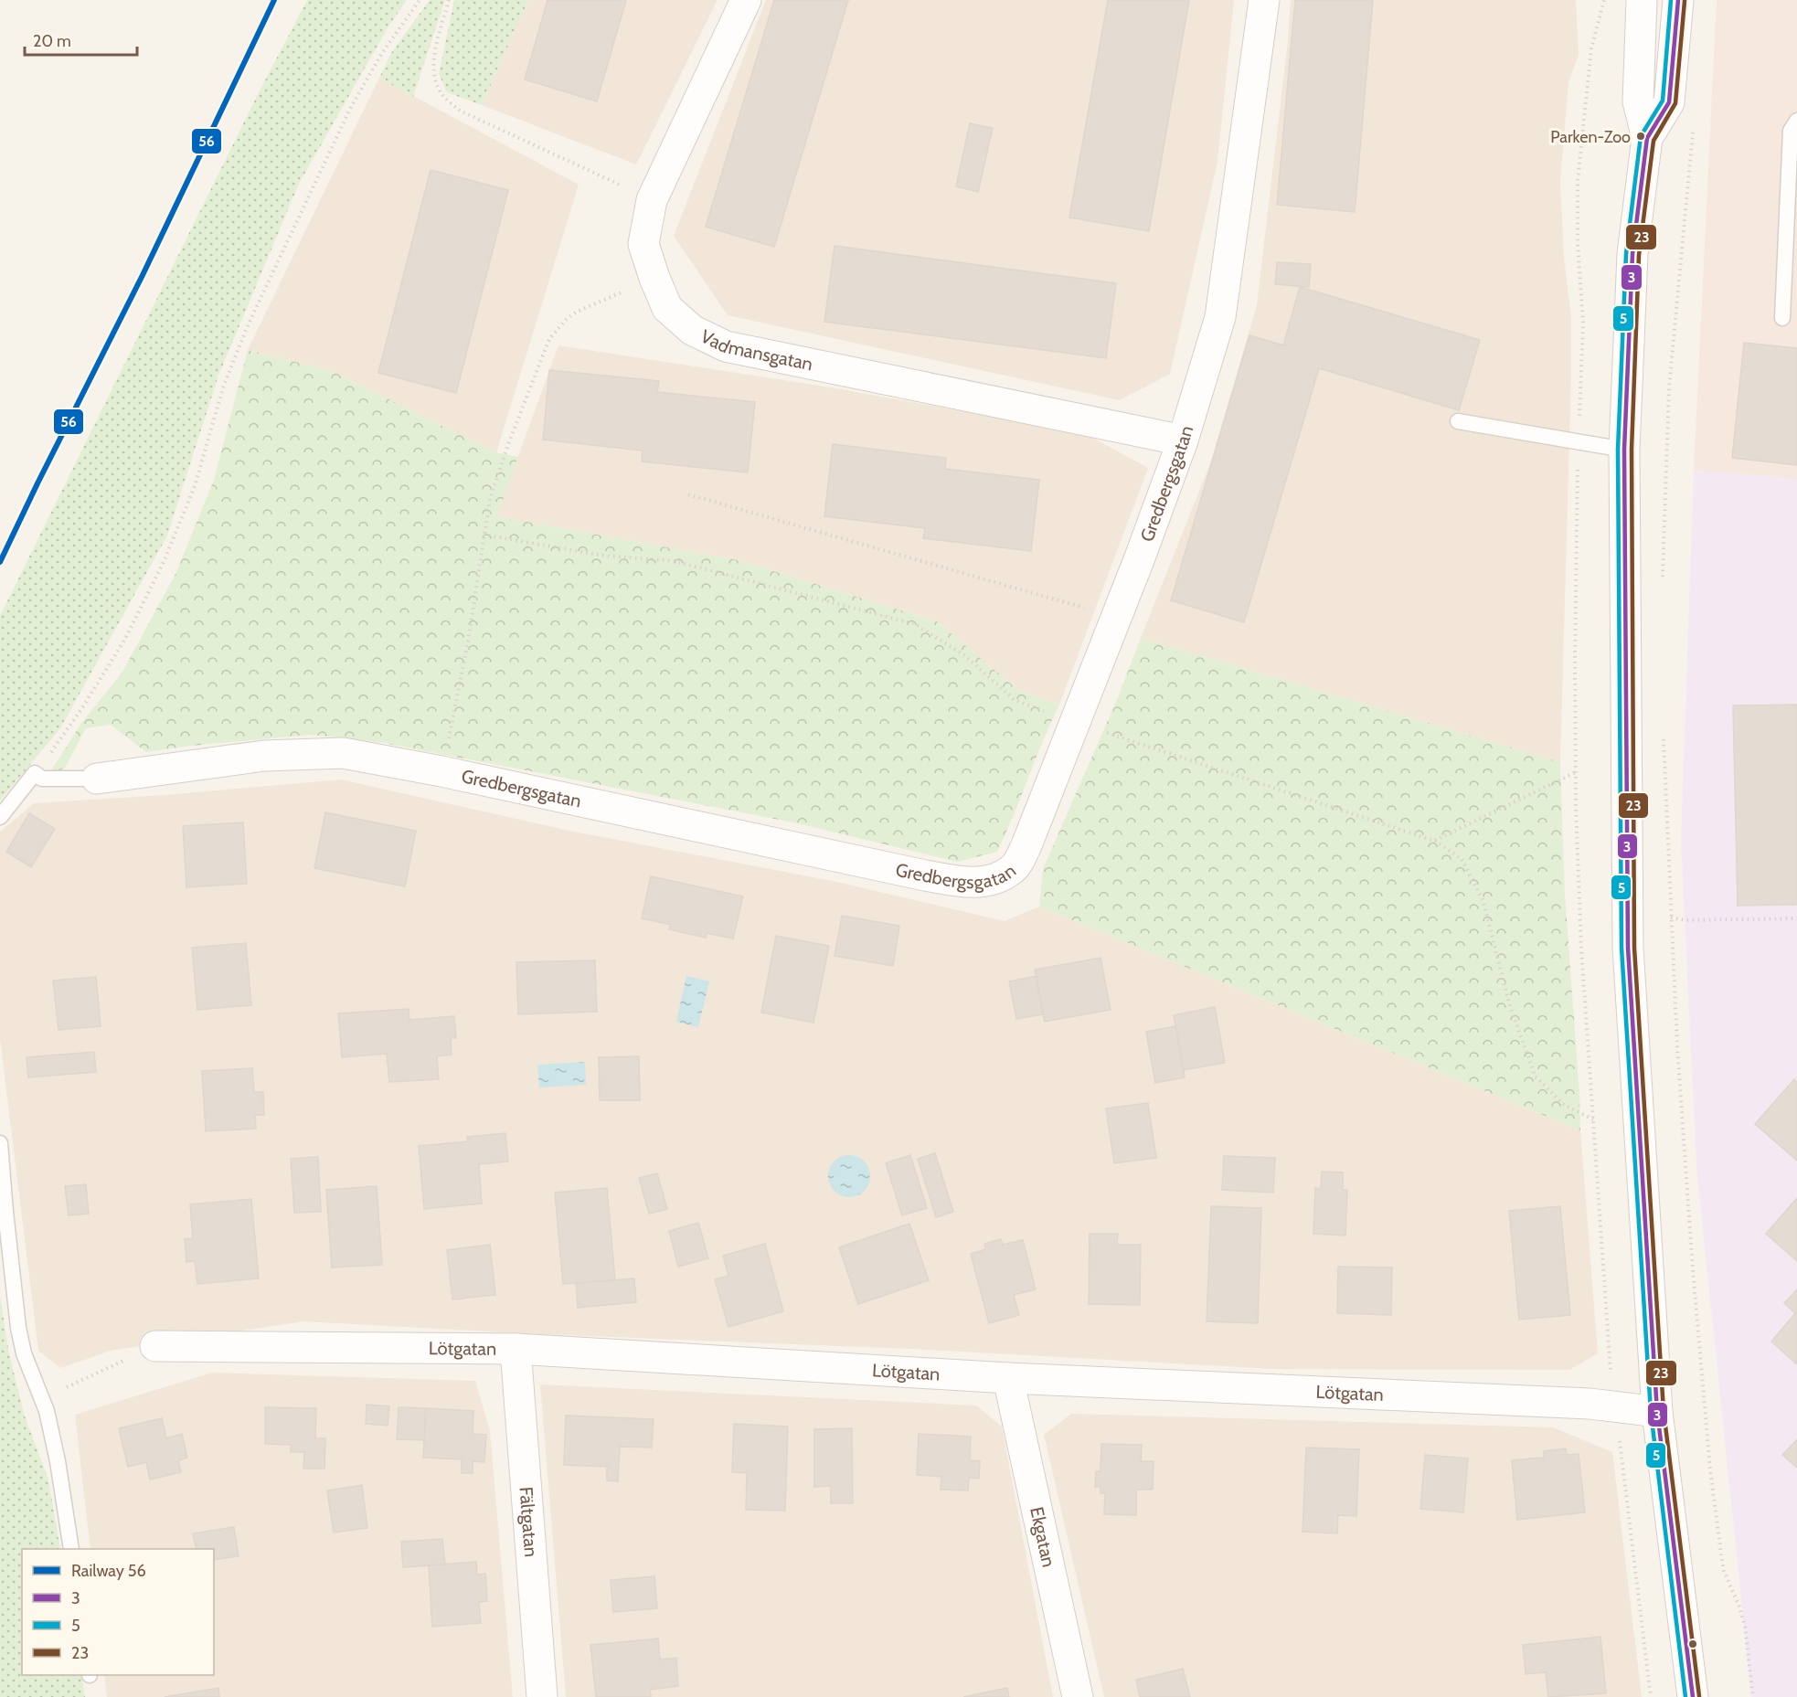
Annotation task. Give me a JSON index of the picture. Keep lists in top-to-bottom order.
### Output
{
  "streets": {
    "street": [
      "Vadmansgatan",
      "Gredbergsgatan",
      "Lötgatan",
      "Fältgatan",
      "Ekgatan"
    ]
  },
  "crossings": [
    ["Vadmansgatan", "Gredbergsgatan"],
    ["Lötgatan", "Fältgatan"],
    ["Lötgatan", "Ekgatan"]
  ],
  "places": ["Parken-Zoo"],
  "lines": [
    "rail line 56",
    "transit line 3",
    "transit line 5",
    "transit line 23"
  ],
  "legend": [
    "Railway 56",
    "3",
    "5",
    "23"
  ],
  "scale_bar": "20 m"
}
